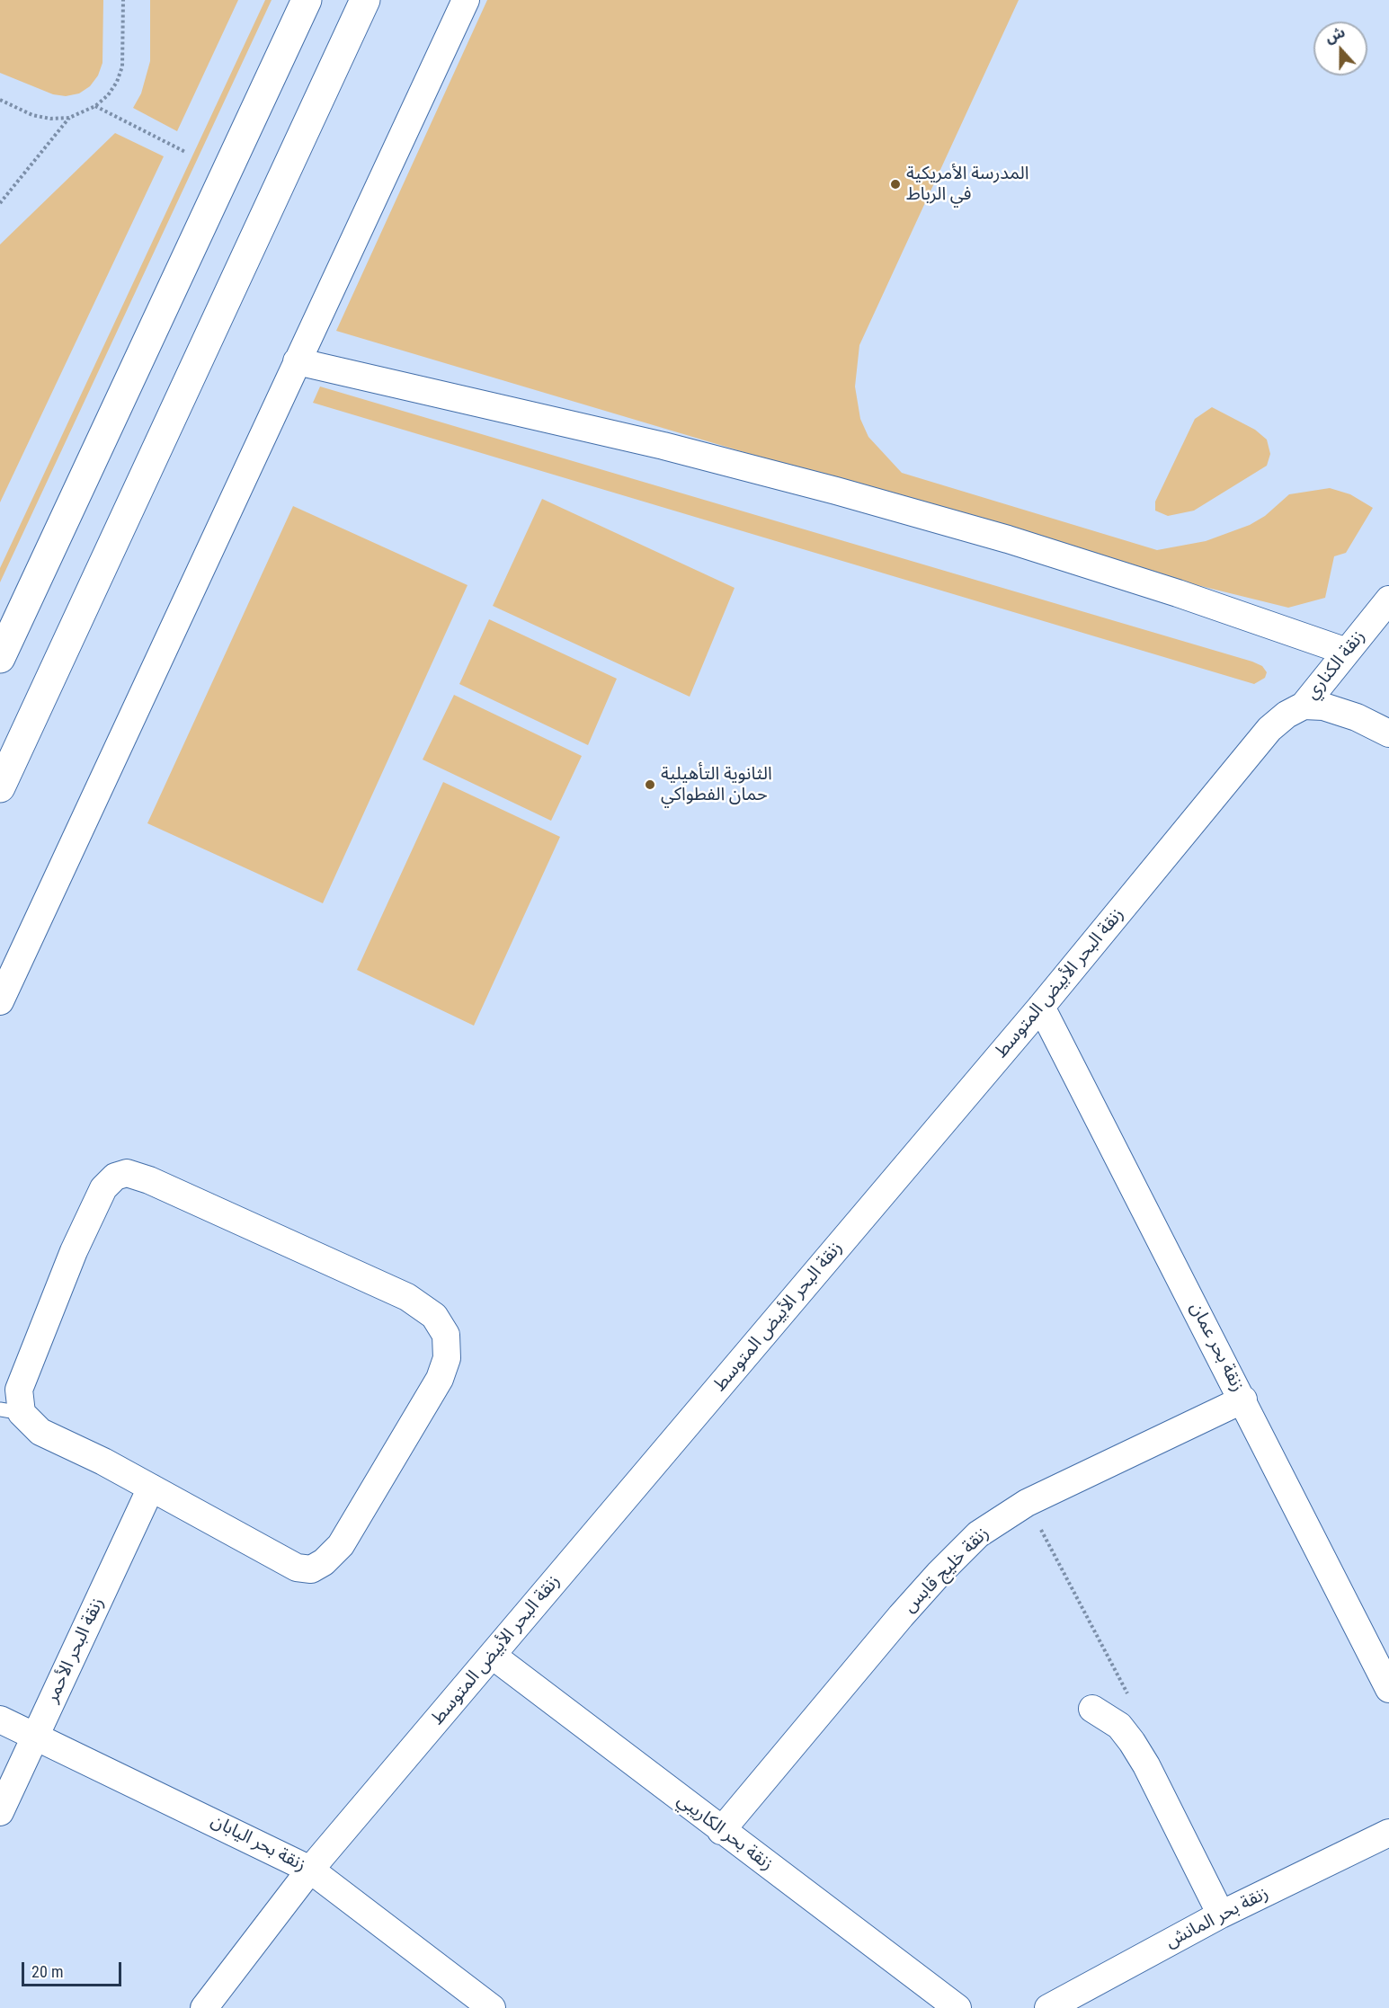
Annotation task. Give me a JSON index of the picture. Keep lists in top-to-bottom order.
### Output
{
  "streets": {
    "street": [
      "زنقة الكناري",
      "زنقة البحر الأبيض المتوسط",
      "زنقة بحر عمان",
      "زنقة خليج قابس",
      "زنقة البحر الأحمر",
      "زنقة بحر الكاريبي",
      "زنقة بحر اليابان",
      "زنقة بحر المانش"
    ]
  },
  "crossings": [
    ["زنقة الكناري", "زنقة البحر الأبيض المتوسط"],
    ["زنقة البحر الأبيض المتوسط", "زنقة بحر عمان"],
    ["زنقة البحر الأبيض المتوسط", "زنقة بحر الكاريبي"],
    ["زنقة البحر الأبيض المتوسط", "زنقة بحر اليابان"],
    ["زنقة بحر عمان", "زنقة خليج قابس"],
    ["زنقة خليج قابس", "زنقة بحر الكاريبي"],
    ["زنقة البحر الأحمر", "زنقة بحر اليابان"]
  ],
  "places": ["المدرسة الأمريكية في الرباط", "الثانوية التأهيلية حمان الفطواكي"],
  "scale_bar": "20 m",
  "north": "top"
}
